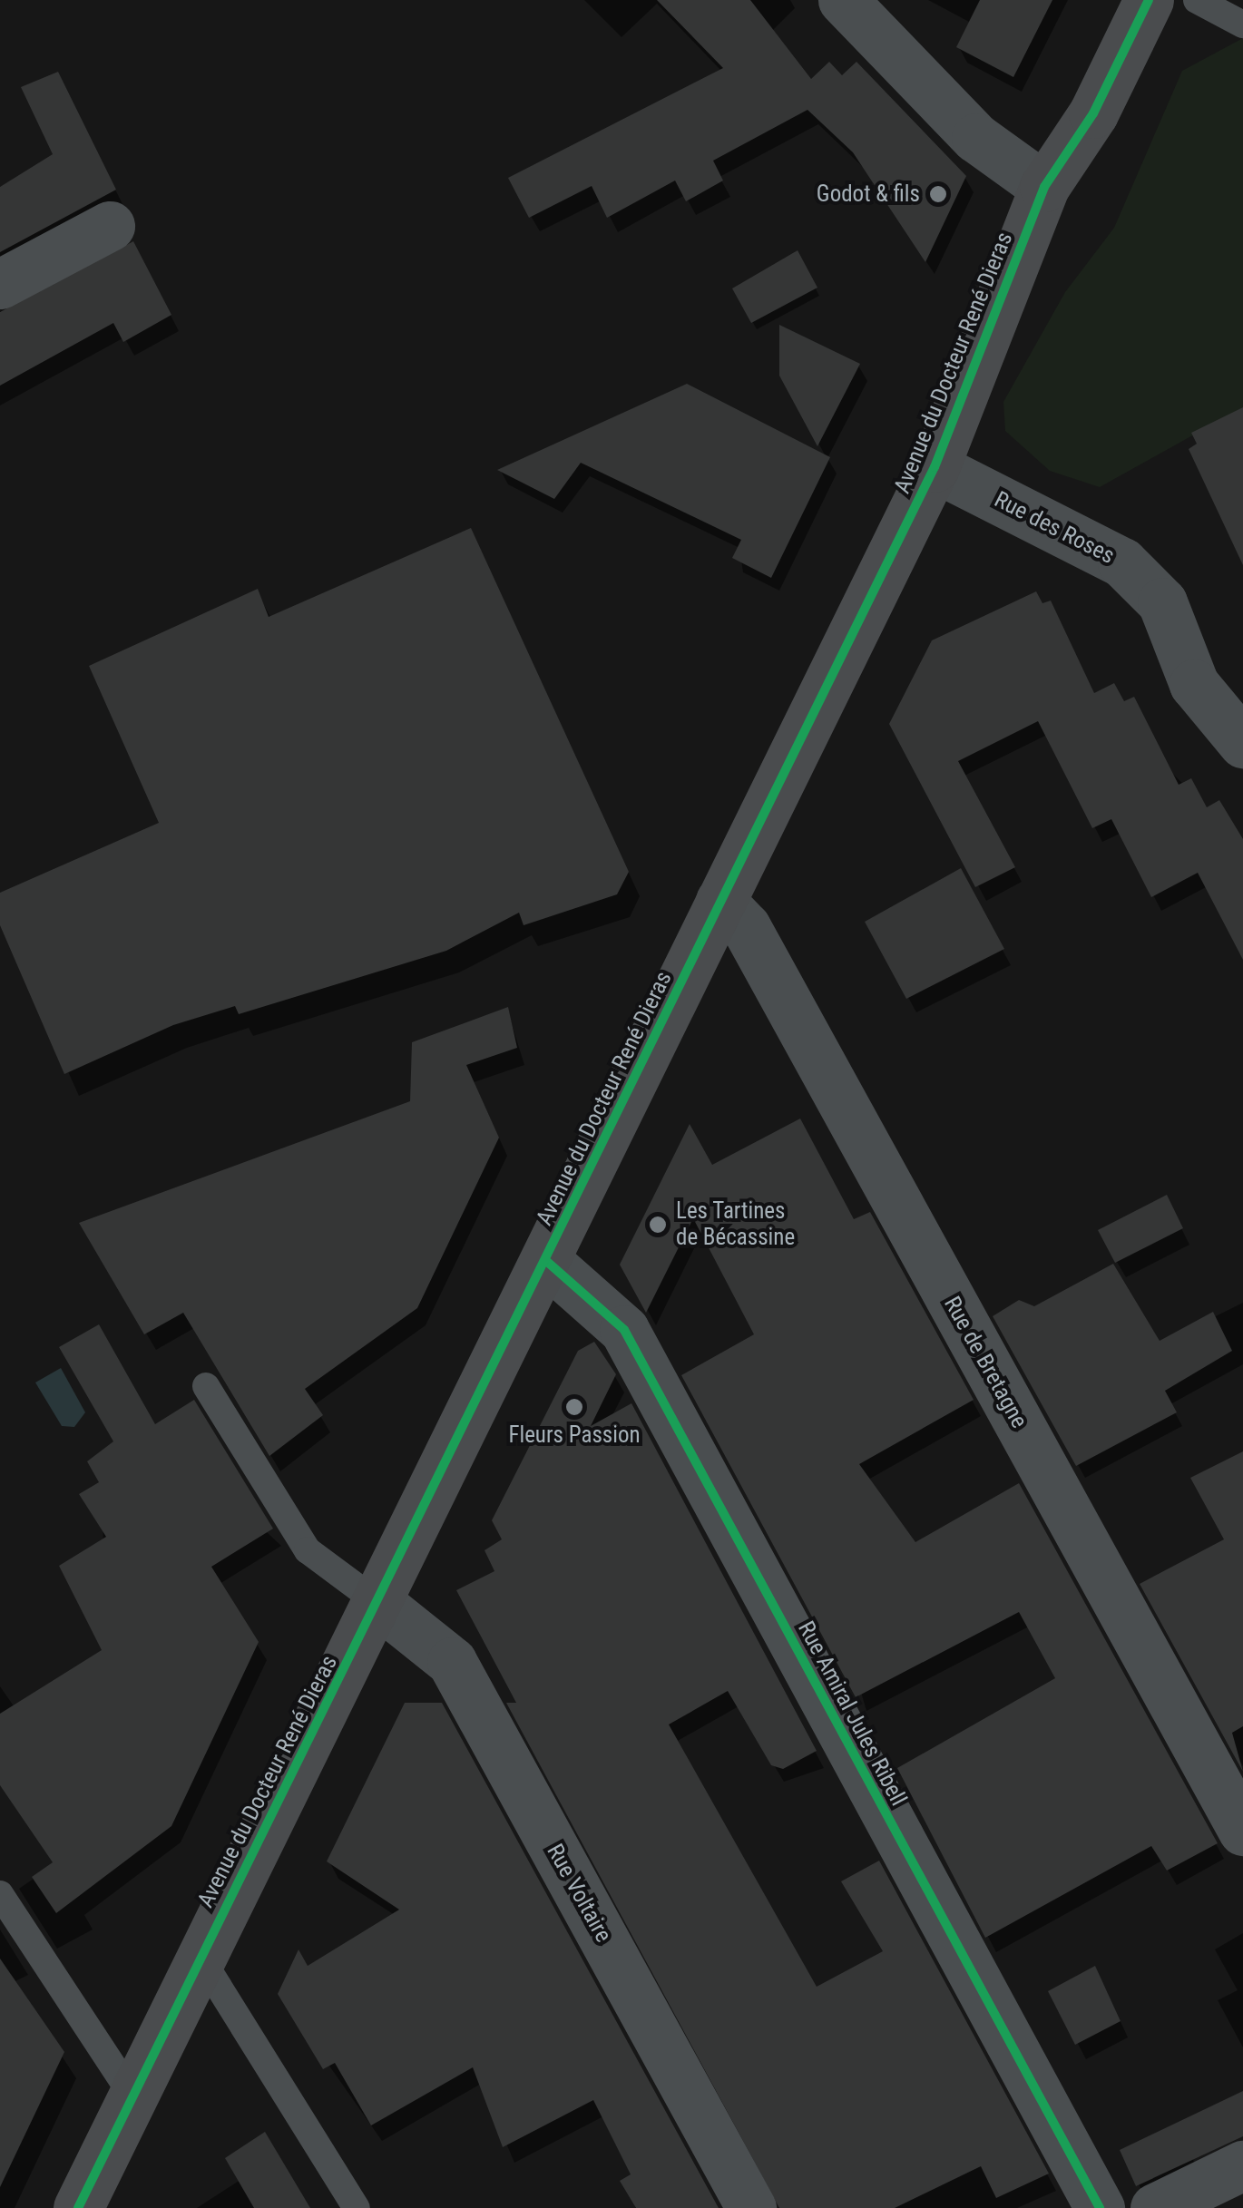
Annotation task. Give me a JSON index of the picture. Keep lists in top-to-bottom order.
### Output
{
  "streets": {
    "main road": ["Avenue du Docteur René Dieras"],
    "street": [
      "Rue des Roses",
      "Rue de Bretagne",
      "Rue Amiral Jules Ribell",
      "Rue Voltaire"
    ]
  },
  "crossings": [
    ["Avenue du Docteur René Dieras", "Rue des Roses"],
    ["Avenue du Docteur René Dieras", "Rue de Bretagne"],
    ["Avenue du Docteur René Dieras", "Rue Amiral Jules Ribell"],
    ["Avenue du Docteur René Dieras", "Rue Voltaire"]
  ],
  "places": ["Godot & fils", "Les Tartines de Bécassine", "Fleurs Passion"]
}
